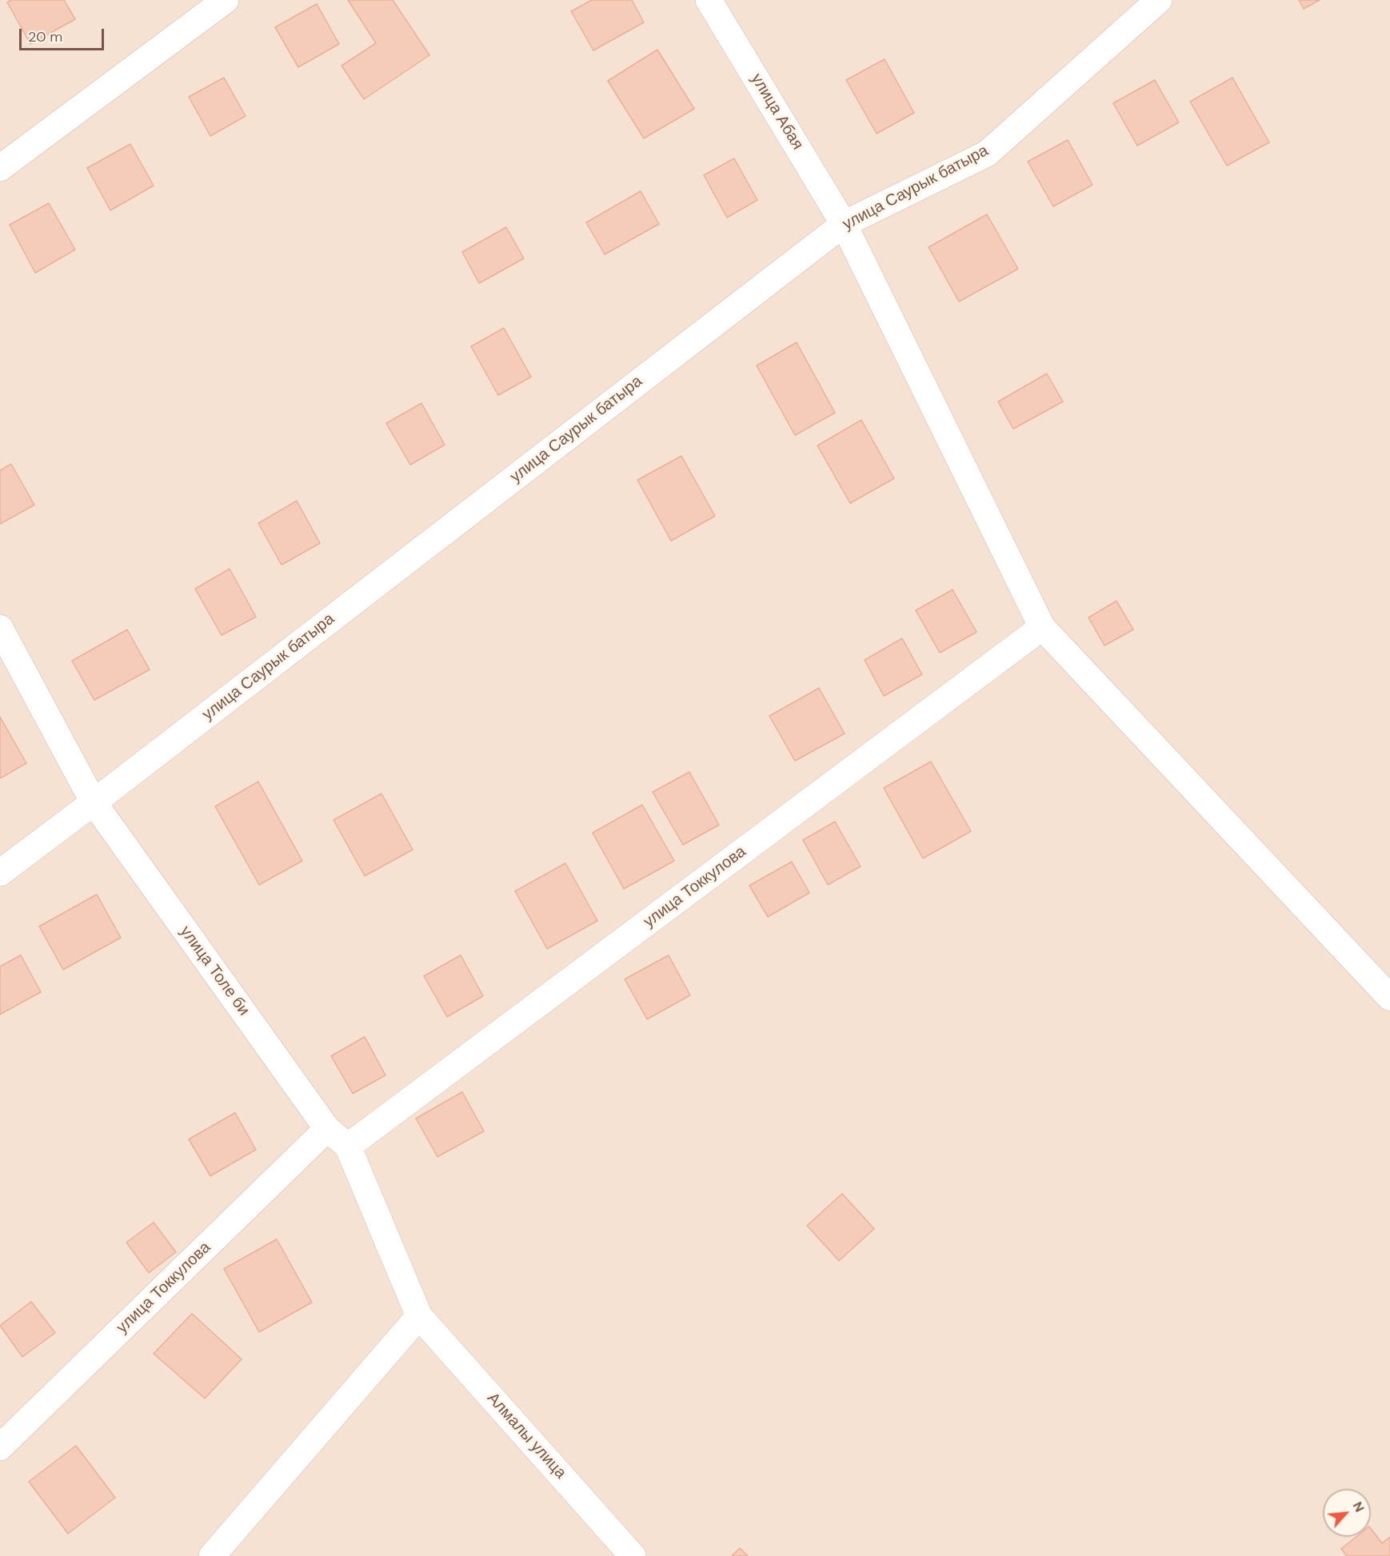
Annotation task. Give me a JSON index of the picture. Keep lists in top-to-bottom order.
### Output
{
  "streets": {
    "street": [
      "улица Абая",
      "улица Саурык батыра",
      "улица Токкулова",
      "улица Толе би",
      "Алмалы улица"
    ]
  },
  "crossings": [
    ["улица Абая", "улица Саурык батыра"],
    ["улица Абая", "улица Токкулова"],
    ["улица Саурык батыра", "улица Толе би"],
    ["улица Токкулова", "улица Толе би"],
    ["улица Толе би", "Алмалы улица"]
  ],
  "scale_bar": "20 m",
  "north": "top right"
}
